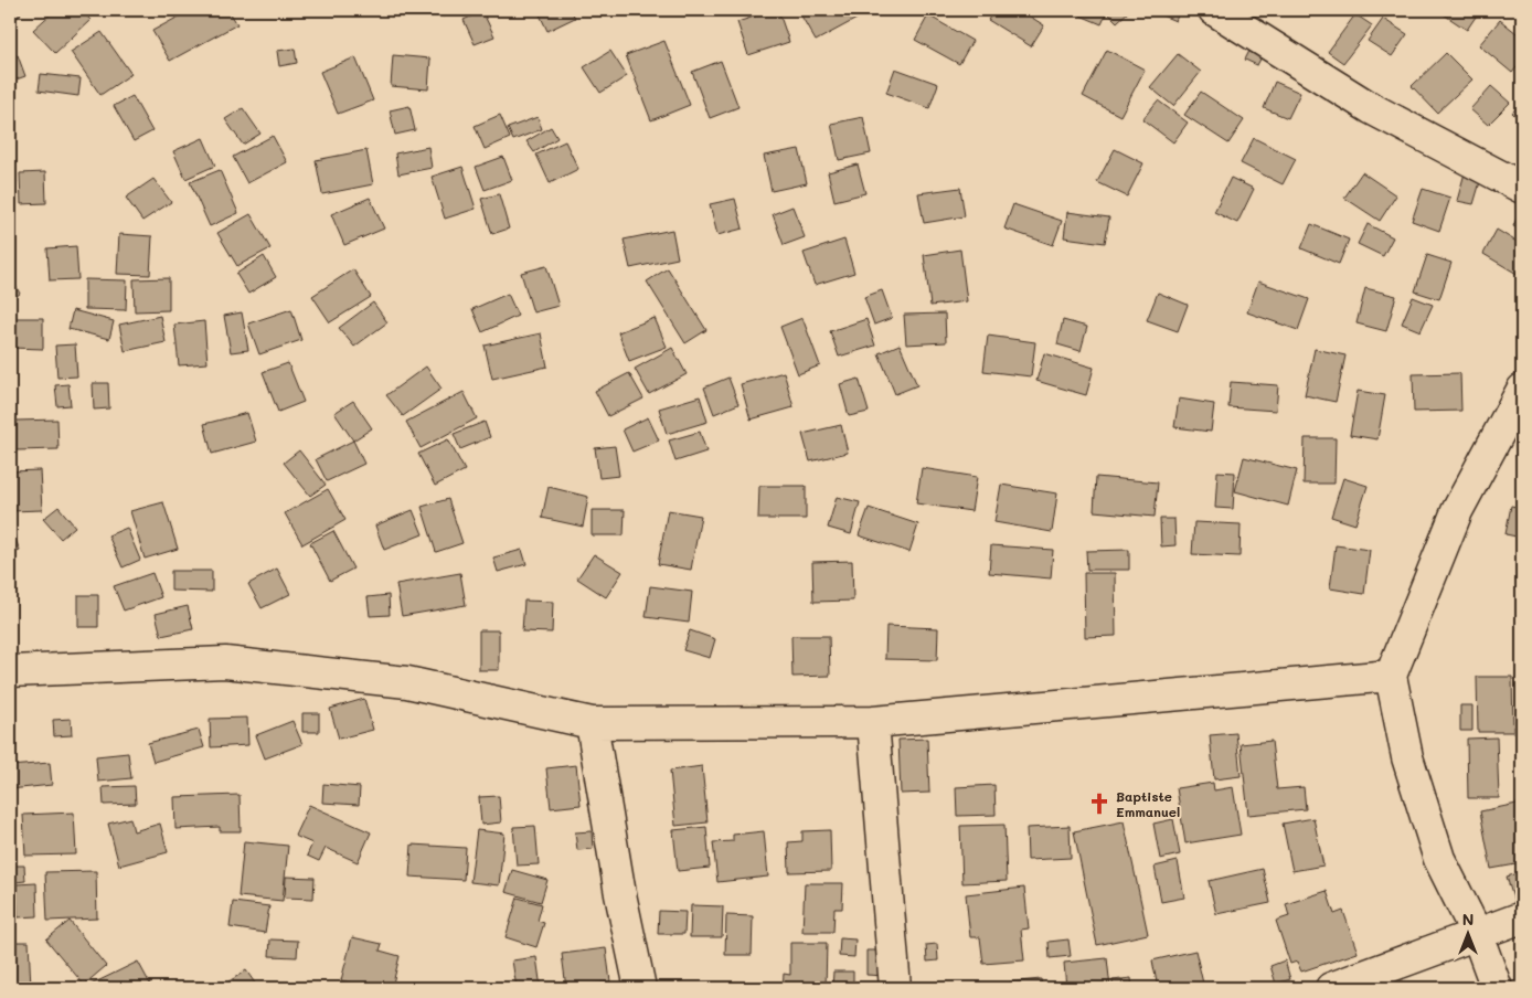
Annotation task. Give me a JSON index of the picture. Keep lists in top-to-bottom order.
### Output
{
  "places": {
    "church": ["Baptiste Emmanuel"]
  },
  "north": "top"
}
